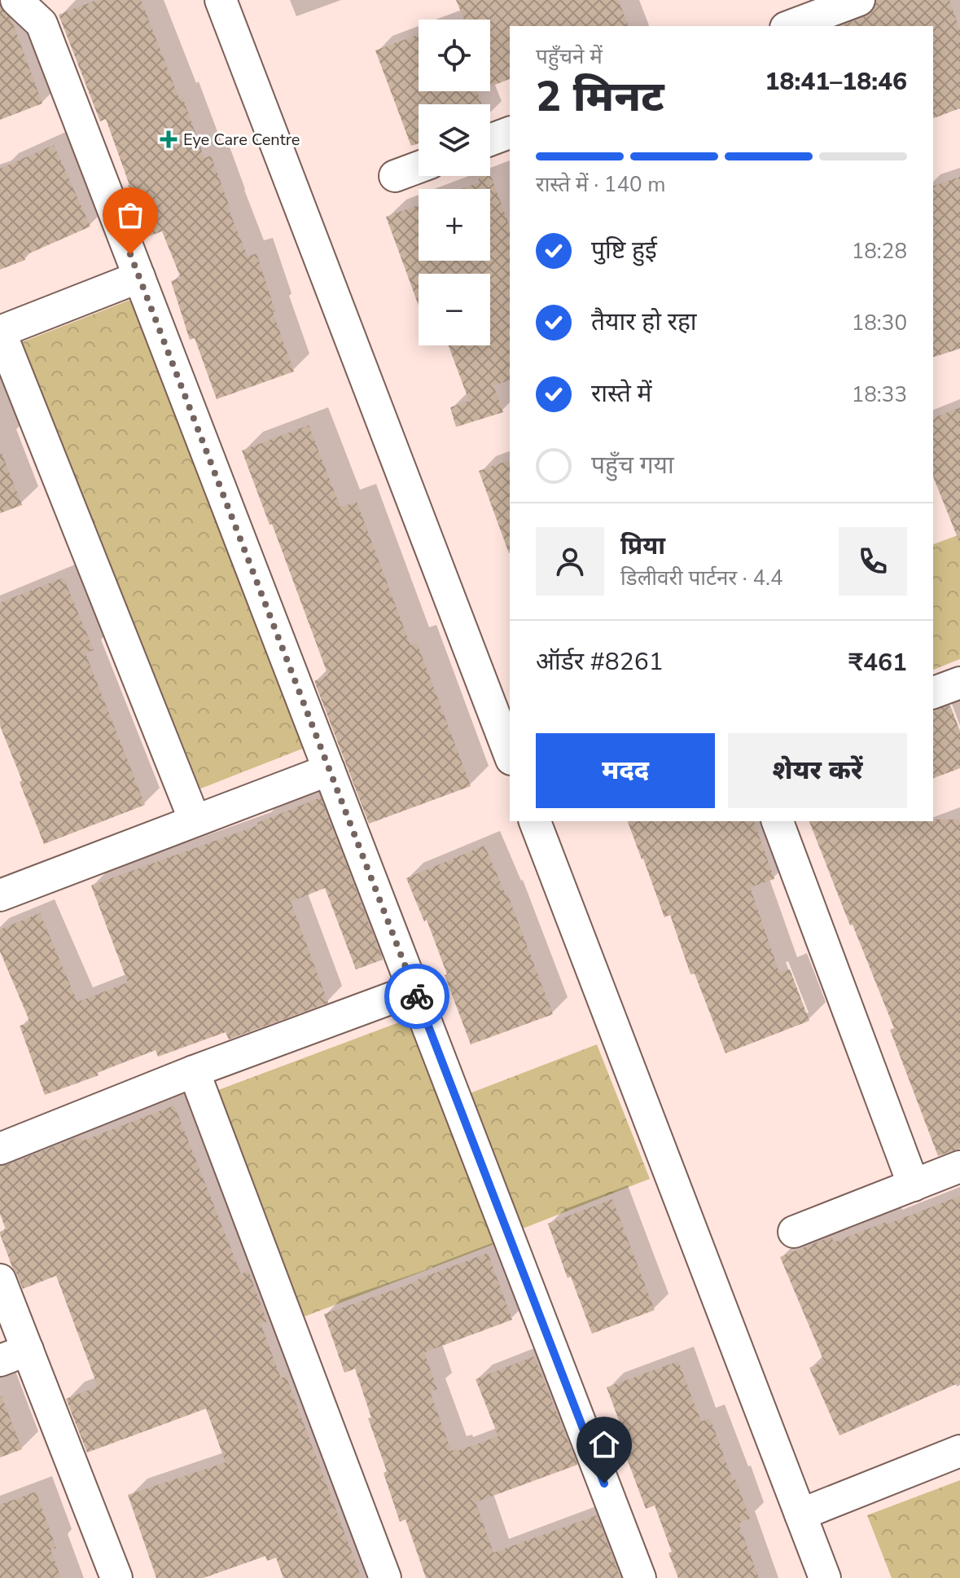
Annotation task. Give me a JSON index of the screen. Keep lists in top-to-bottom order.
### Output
{
  "places": {
    "health": ["Eye Care Centre"]
  },
  "page": {
    "map_buttons": ["+", "−"],
    "heading": ["2 मिनट", "पहुँचने में", "18:41–18:46"],
    "panel": [
      "प्रिया",
      "डिलीवरी पार्टनर · 4.4",
      "ऑर्डर #8261",
      "₹461"
    ],
    "bar": "रास्ते में · 140 m",
    "list": [
      ["पुष्टि हुई", "18:28"],
      ["तैयार हो रहा", "18:30"],
      ["रास्ते में", "18:33"],
      "पहुँच गया"
    ],
    "buttons": ["मदद", "शेयर करें"]
  }
}
